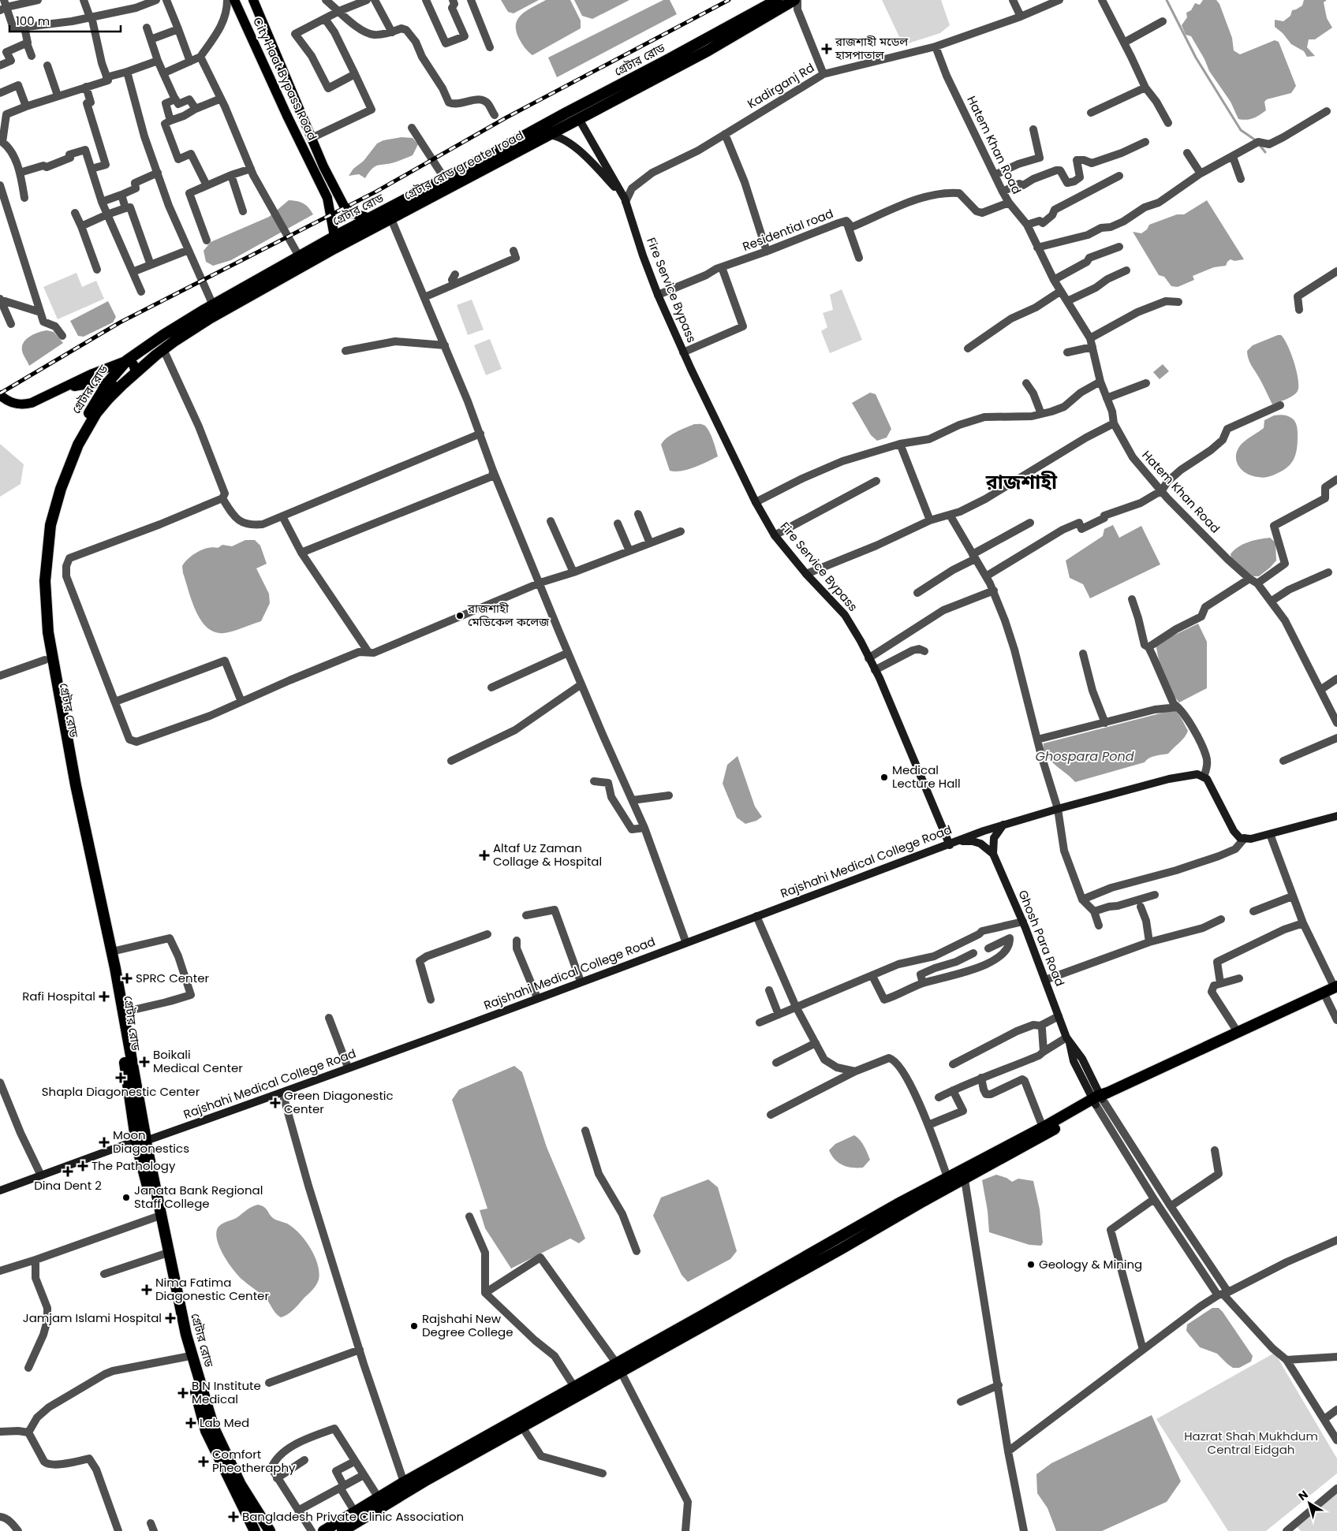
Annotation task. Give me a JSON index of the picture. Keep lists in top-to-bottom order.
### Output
{
  "streets": {
    "highway": ["গ্রেটার রোড", "গ্রেটার রোড greater road"],
    "main road": [
      "City Haat Bypass Road",
      "Fire Service Bypass",
      "Rajshahi Medical College Road",
      "Ghosh Para Road"
    ],
    "street": ["Kadirganj Rd", "Hatem Khan Road", "Residential road"]
  },
  "crossings": [
    ["গ্রেটার রোড", "City Haat Bypass Road"],
    ["গ্রেটার রোড", "গ্রেটার রোড greater road"],
    ["গ্রেটার রোড", "Rajshahi Medical College Road"],
    ["Kadirganj Rd", "Hatem Khan Road"],
    ["Kadirganj Rd", "Fire Service Bypass"],
    ["Hatem Khan Road", "Residential road"],
    ["গ্রেটার রোড greater road", "Fire Service Bypass"],
    ["Residential road", "Fire Service Bypass"],
    ["Fire Service Bypass", "Rajshahi Medical College Road"],
    ["Rajshahi Medical College Road", "Ghosh Para Road"]
  ],
  "districts": ["রাজশাহী"],
  "water": ["Ghospara Pond"],
  "parks": ["Hazrat Shah Mukhdum Central Eidgah"],
  "places": {
    "health": [
      "রাজশাহী মডেল হাসপাতাল",
      "Altaf Uz Zaman Collage & Hospital",
      "SPRC Center",
      "Rafi Hospital",
      "Boikali Medical Center",
      "Shapla Diagonestic Center",
      "Green Diagonestic Center",
      "Moon Diagonestics",
      "The Pathology",
      "Dina Dent 2",
      "Nima Fatima Diagonestic Center",
      "Jamjam Islami Hospital",
      "B N Institute Medical",
      "Lab Med",
      "Comfort Pheotheraphy",
      "Bangladesh Private Clinic Association"
    ],
    "other": [
      "রাজশাহী মেডিকেল কলেজ",
      "Medical Lecture Hall",
      "Janata Bank Regional Staff College",
      "Geology & Mining",
      "Rajshahi New Degree College"
    ]
  },
  "scale_bar": "100 m",
  "north": "top left"
}
